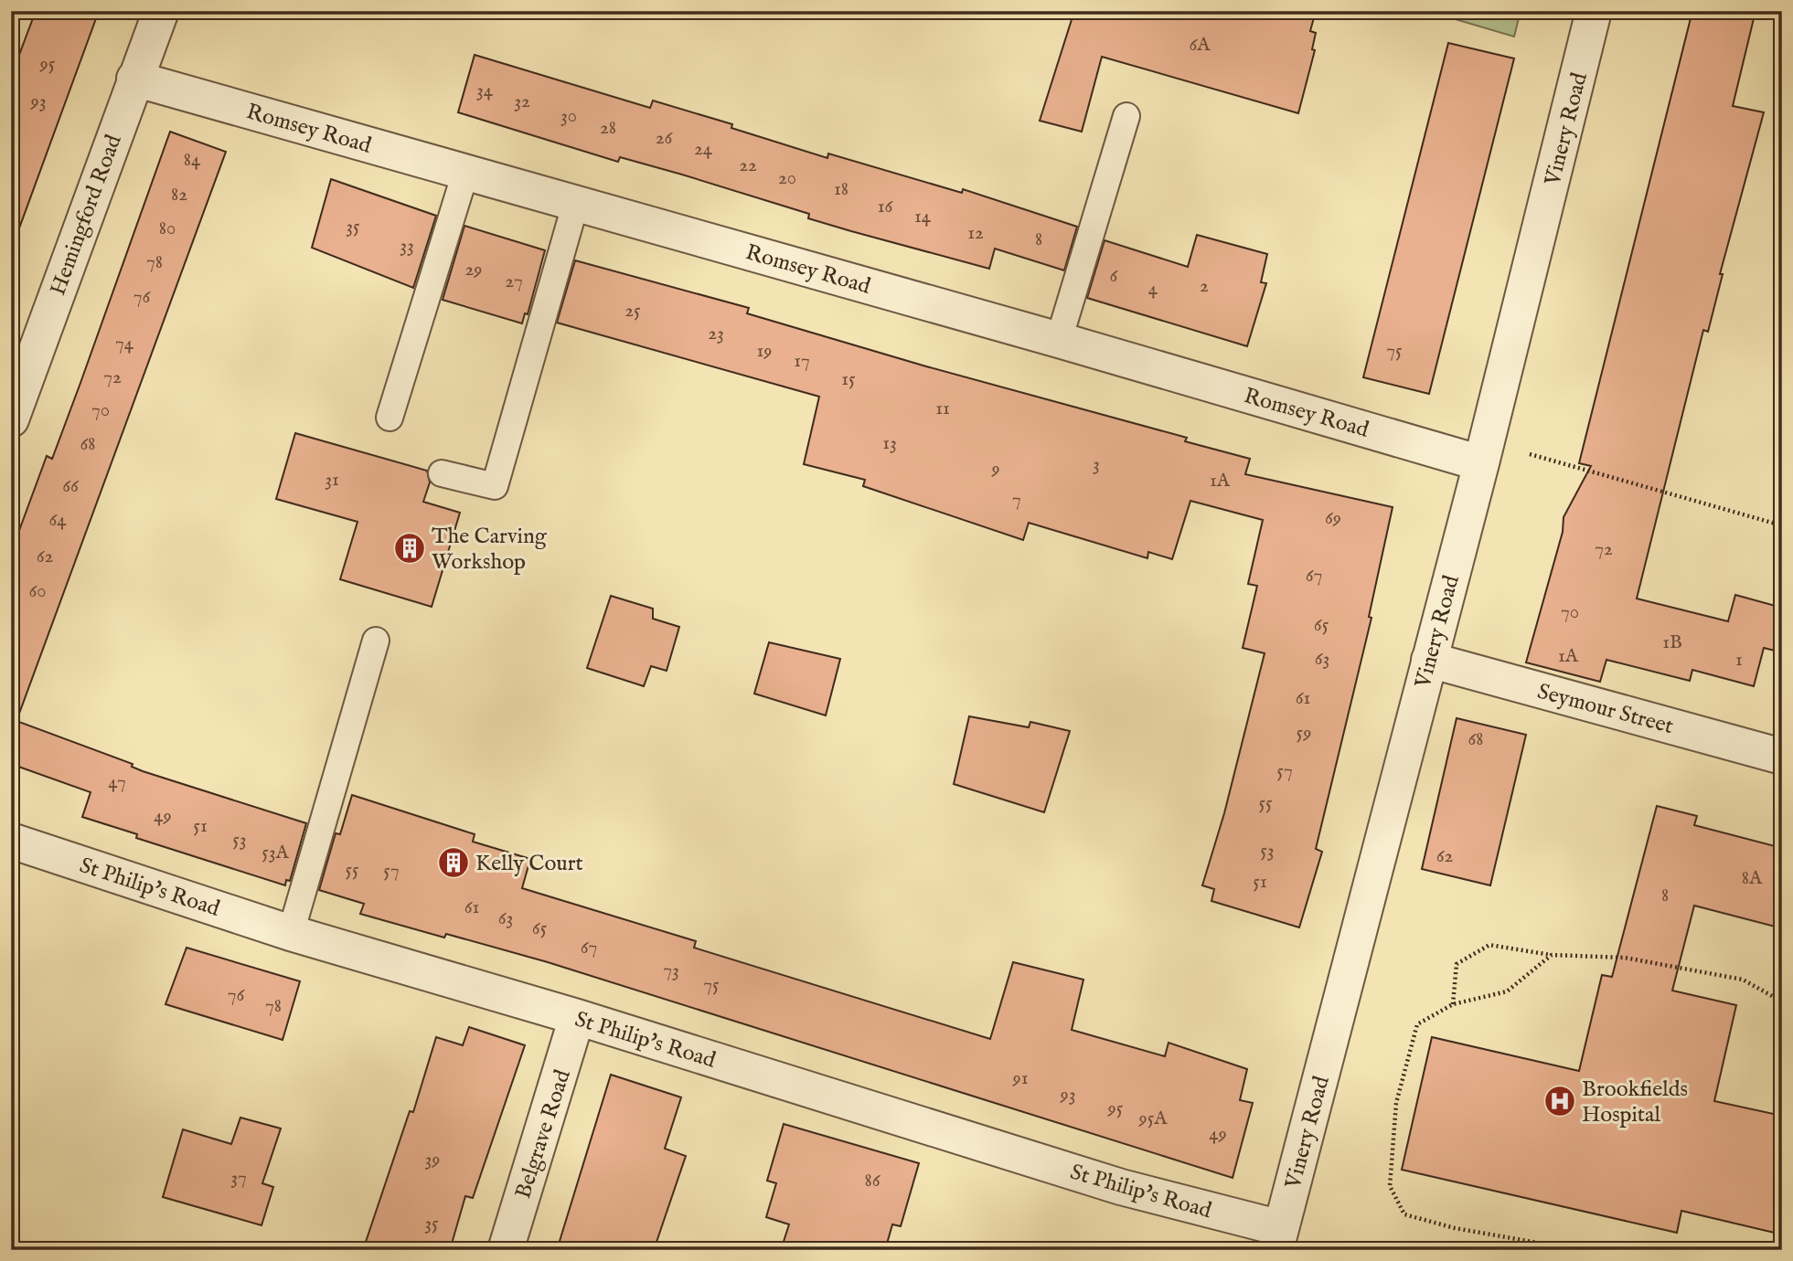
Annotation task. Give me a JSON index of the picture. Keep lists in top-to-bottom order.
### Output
{
  "streets": {
    "street": [
      "Romsey Road",
      "Vinery Road",
      "Hemingford Road",
      "Seymour Street",
      "St Philip's Road",
      "Belgrave Road"
    ]
  },
  "crossings": [
    ["Romsey Road", "Vinery Road"],
    ["Romsey Road", "Hemingford Road"],
    ["Vinery Road", "Seymour Street"],
    ["Vinery Road", "St Philip's Road"],
    ["St Philip's Road", "Belgrave Road"]
  ],
  "places": {
    "building": ["The Carving Workshop", "Kelly Court"],
    "hospital": ["Brookfields Hospital"]
  },
  "house_numbers": [
    "6A",
    "95",
    "34",
    "93",
    "32",
    "30",
    "28",
    "26",
    "24",
    "84",
    "22",
    "20",
    "18",
    "82",
    "16",
    "14",
    "35",
    "80",
    "12",
    "8",
    "33",
    "78",
    "29",
    "6",
    "27",
    "2",
    "4",
    "76",
    "25",
    "23",
    "74",
    "19",
    "75",
    "17",
    "72",
    "15",
    "11",
    "70",
    "13",
    "68",
    "3",
    "9",
    "31",
    "1A",
    "66",
    "7",
    "69",
    "64",
    "72",
    "62",
    "67",
    "60",
    "70",
    "65",
    "1B",
    "1A",
    "63",
    "1",
    "61",
    "59",
    "68",
    "57",
    "47",
    "55",
    "49",
    "51",
    "53",
    "53",
    "53A",
    "62",
    "55",
    "57",
    "8A",
    "51",
    "8",
    "61",
    "63",
    "65",
    "67",
    "73",
    "75",
    "76",
    "78",
    "91",
    "93",
    "95",
    "95A",
    "49",
    "39",
    "37",
    "86",
    "35"
  ]
}
